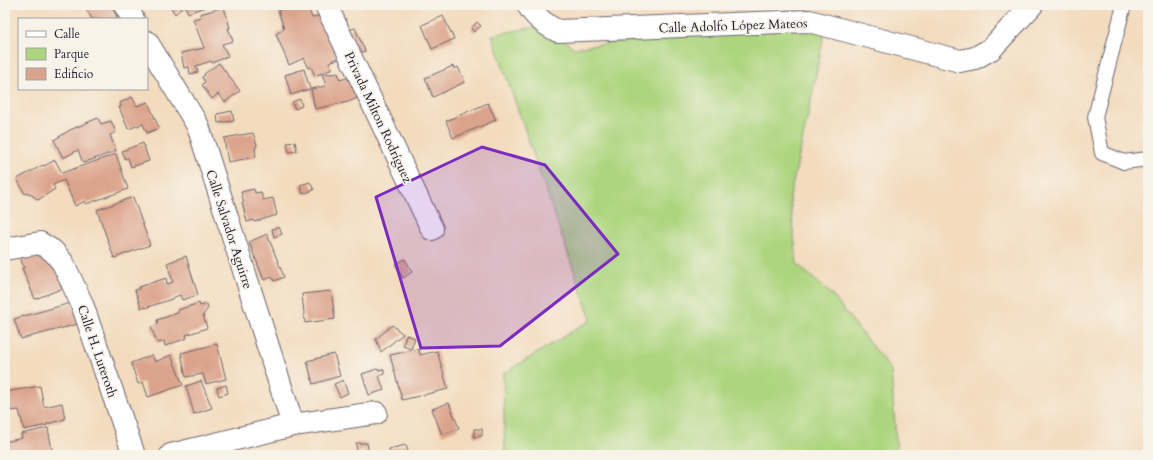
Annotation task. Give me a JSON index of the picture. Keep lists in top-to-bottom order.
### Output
{
  "streets": {
    "street": [
      "Calle Adolfo López Mateos",
      "Privada Milton Rodríguez",
      "Calle Salvador Aguirre",
      "Calle H. Luteroth"
    ]
  },
  "legend": ["Calle", "Parque", "Edificio"]
}
